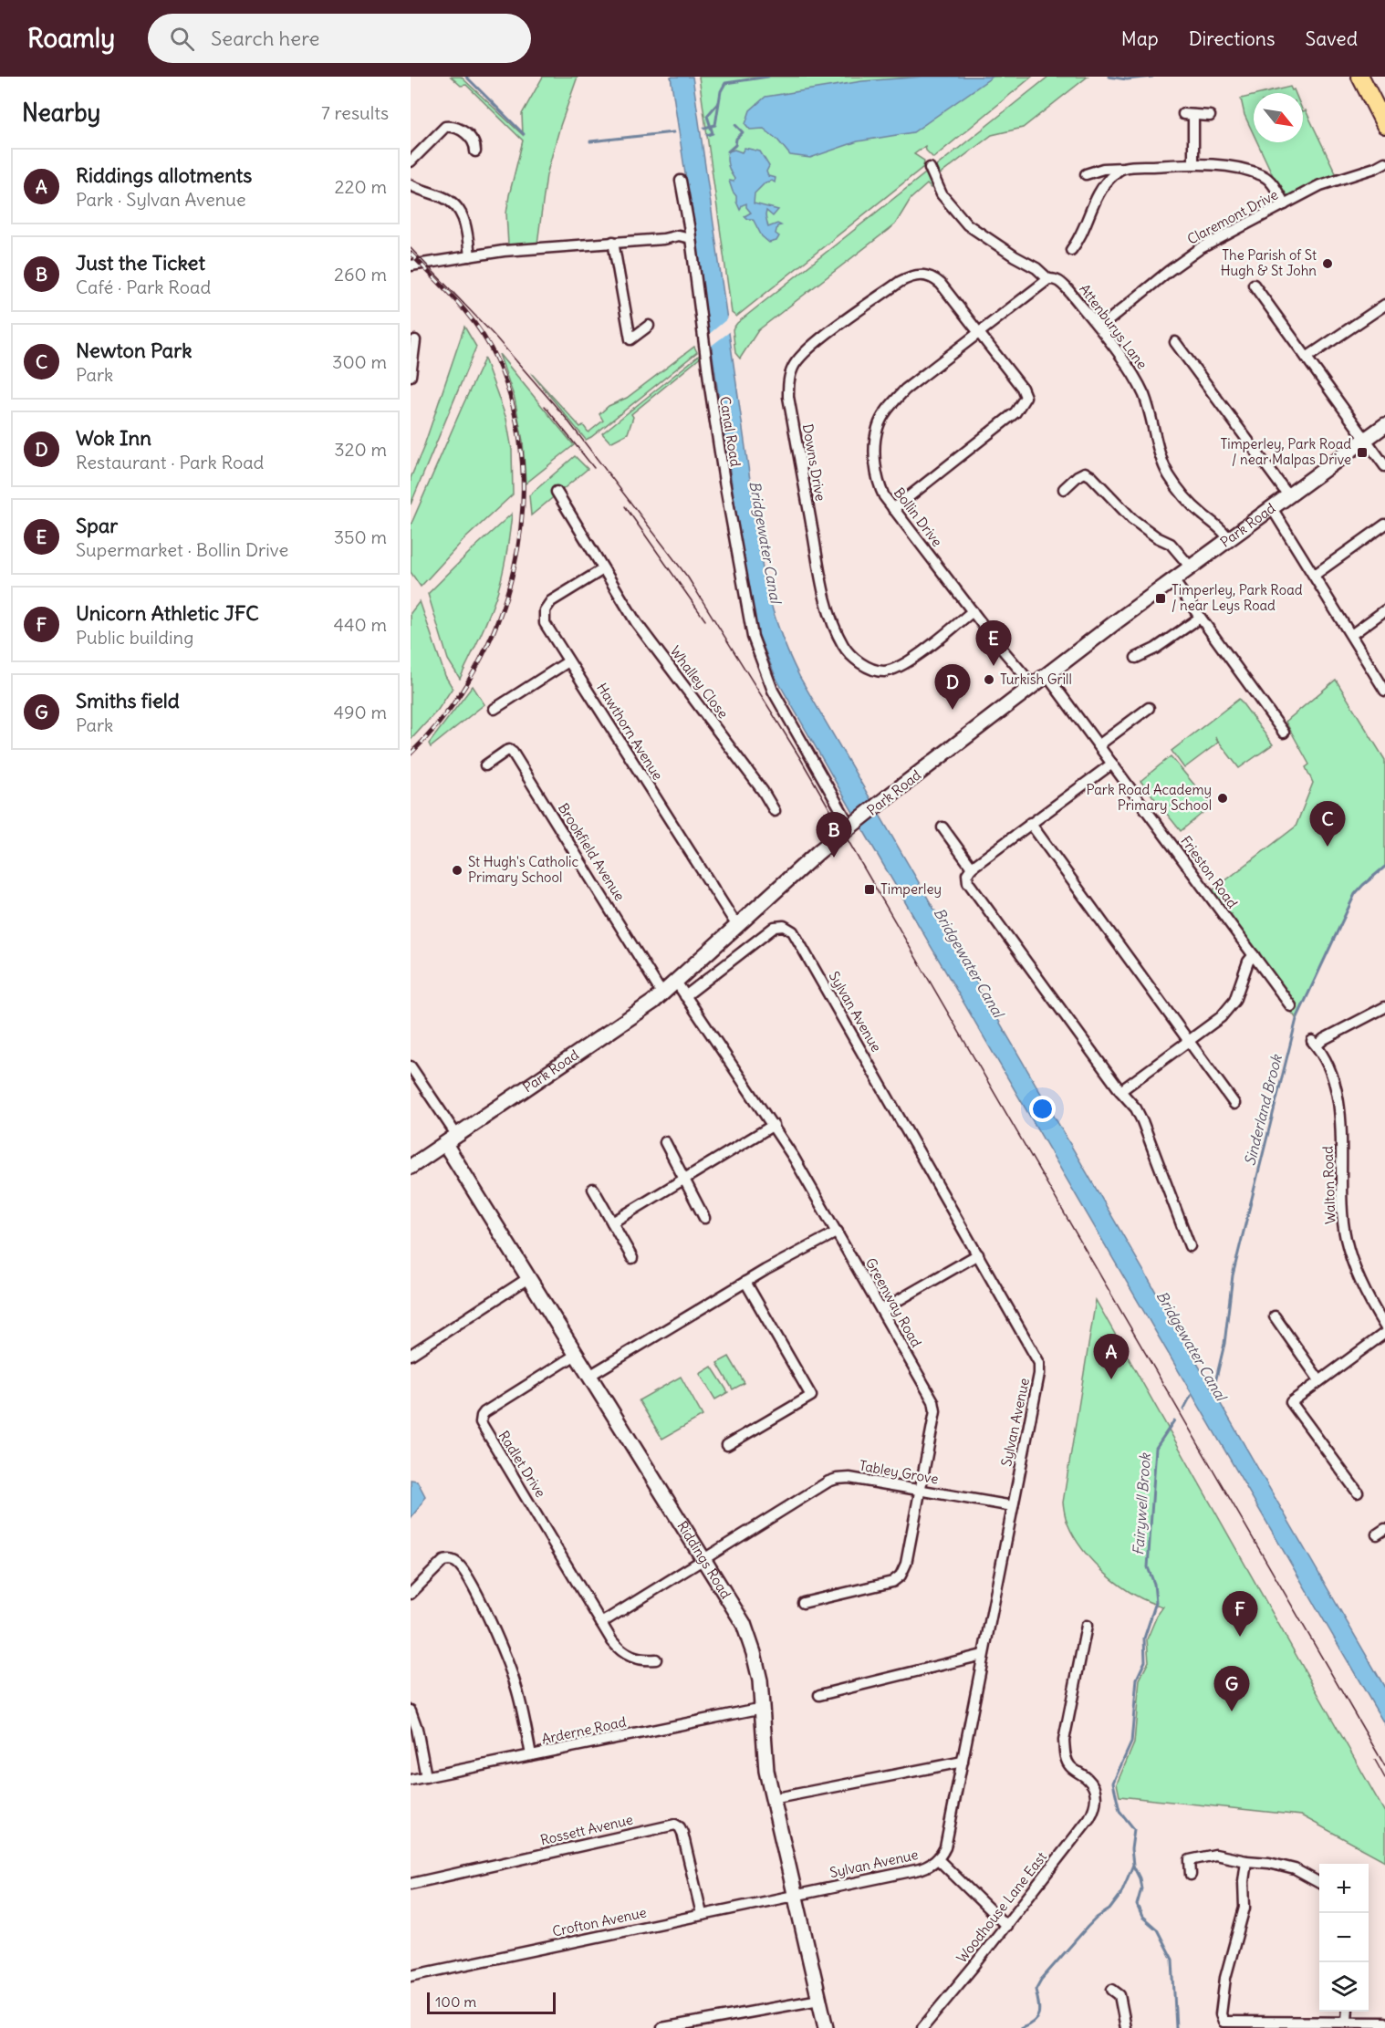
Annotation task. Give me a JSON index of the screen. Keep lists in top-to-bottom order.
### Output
{
  "streets": {
    "main road": ["Park Road", "Riddings Road"],
    "street": [
      "Claremont Drive",
      "Attenburys Lane",
      "Canal Road",
      "Downs Drive",
      "Bollin Drive",
      "Whalley Close",
      "Hawthorn Avenue",
      "Brookfield Avenue",
      "Frieston Road",
      "Sylvan Avenue",
      "Walton Road",
      "Greenway Road",
      "Radlet Drive",
      "Tabley Grove",
      "Arderne Road",
      "Rossett Avenue",
      "Woodhouse Lane East",
      "Crofton Avenue"
    ]
  },
  "crossings": [
    ["Attenburys Lane", "Bollin Drive"],
    ["Attenburys Lane", "Park Road"],
    ["Canal Road", "Park Road"],
    ["Downs Drive", "Bollin Drive"],
    ["Bollin Drive", "Park Road"],
    ["Park Road", "Hawthorn Avenue"],
    ["Park Road", "Brookfield Avenue"],
    ["Park Road", "Frieston Road"],
    ["Park Road", "Greenway Road"],
    ["Park Road", "Riddings Road"],
    ["Whalley Close", "Hawthorn Avenue"],
    ["Sylvan Avenue", "Greenway Road"],
    ["Sylvan Avenue", "Tabley Grove"],
    ["Sylvan Avenue", "Riddings Road"],
    ["Sylvan Avenue", "Crofton Avenue"],
    ["Greenway Road", "Tabley Grove"],
    ["Radlet Drive", "Tabley Grove"],
    ["Radlet Drive", "Riddings Road"],
    ["Tabley Grove", "Riddings Road"],
    ["Riddings Road", "Arderne Road"],
    ["Riddings Road", "Crofton Avenue"],
    ["Rossett Avenue", "Crofton Avenue"]
  ],
  "water": ["Bridgewater Canal", "Sinderland Brook", "Fairywell Brook"],
  "places": {
    "other": [
      "The Parish of St Hugh & St John",
      "Turkish Grill",
      "Park Road Academy Primary School",
      "St Hugh's Catholic Primary School"
    ],
    "transit": ["Timperley, Park Road / near Malpas Drive", "Timperley, Park Road / near Leys Road", "Timperley"]
  },
  "scale_bar": "100 m",
  "north": "bottom right",
  "page": {
    "header": "Roamly",
    "search": "Search here",
    "nav": ["Map", "Directions", "Saved"],
    "heading": ["Nearby", "7 results"],
    "list": [
      {
        "mark": "A",
        "name": "Riddings allotments",
        "note": "Park · Sylvan Avenue",
        "value": "220 m"
      },
      {
        "mark": "B",
        "name": "Just the Ticket",
        "note": "Café · Park Road",
        "value": "260 m"
      },
      {
        "mark": "C",
        "name": "Newton Park",
        "note": "Park",
        "value": "300 m"
      },
      {
        "mark": "D",
        "name": "Wok Inn",
        "note": "Restaurant · Park Road",
        "value": "320 m"
      },
      {
        "mark": "E",
        "name": "Spar",
        "note": "Supermarket · Bollin Drive",
        "value": "350 m"
      },
      {
        "mark": "F",
        "name": "Unicorn Athletic JFC",
        "note": "Public building",
        "value": "440 m"
      },
      {
        "mark": "G",
        "name": "Smiths field",
        "note": "Park",
        "value": "490 m"
      }
    ],
    "pins": [
      "E",
      "D",
      "C",
      "B",
      "A",
      "F",
      "G"
    ],
    "map_buttons": ["+", "−"],
    "scale": "100 m"
  }
}
